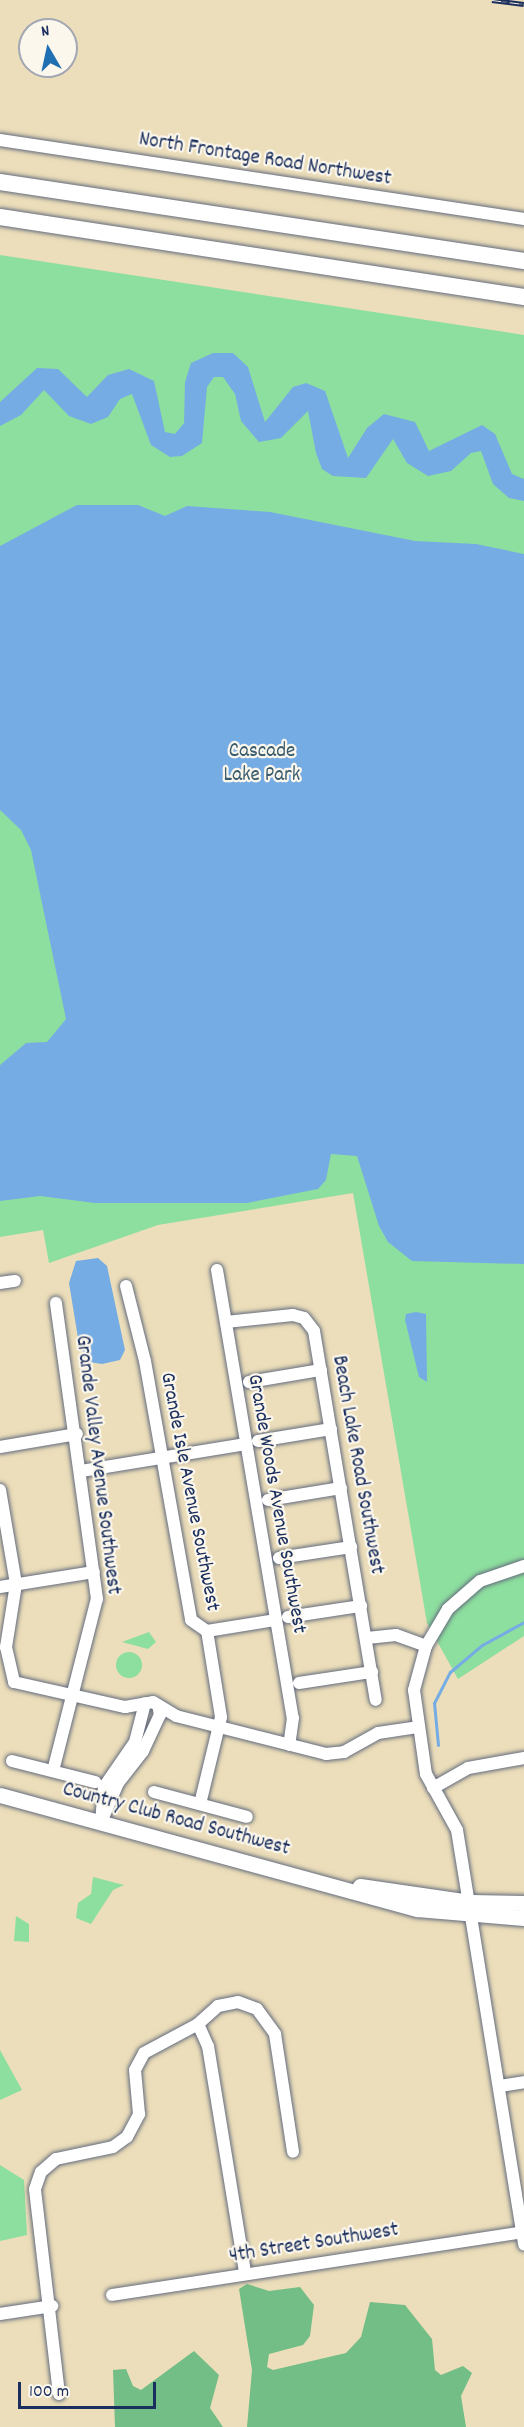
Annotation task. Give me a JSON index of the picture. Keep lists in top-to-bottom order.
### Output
{
  "streets": {
    "main road": ["Country Club Road Southwest"],
    "street": [
      "North Frontage Road Northwest",
      "Grande Valley Avenue Southwest",
      "Beach Lake Road Southwest",
      "Grande Isle Avenue Southwest",
      "Grande Woods Avenue Southwest",
      "4th Street Southwest"
    ]
  },
  "crossings": [
    ["Beach Lake Road Southwest", "Grande Woods Avenue Southwest"]
  ],
  "parks": ["Cascade Lake Park"],
  "scale_bar": "100 m",
  "north": "top"
}
